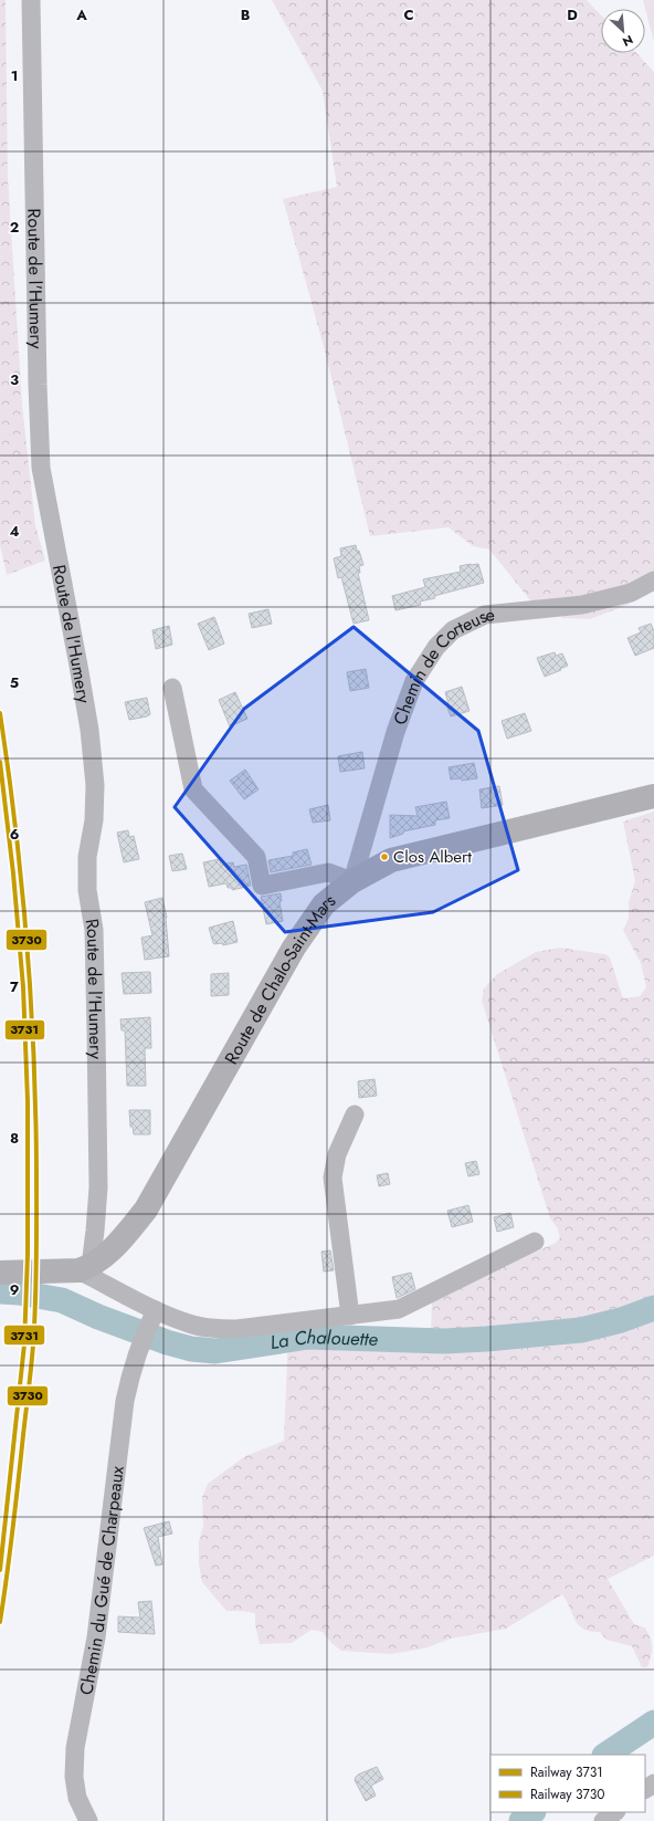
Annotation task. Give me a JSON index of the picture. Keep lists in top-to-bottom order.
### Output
{
  "streets": {
    "main road": ["Route de Chalo-Saint-Mars"],
    "street": ["Route de l'Humery", "Chemin de Corteuse", "Chemin du Gué de Charpeaux"]
  },
  "crossings": [
    ["Route de l'Humery", "Route de Chalo-Saint-Mars"],
    ["Chemin de Corteuse", "Route de Chalo-Saint-Mars"]
  ],
  "water": ["La Chalouette"],
  "places": ["Clos Albert"],
  "lines": ["rail line 3730", "rail line 3731"],
  "legend": ["Railway 3731", "Railway 3730"],
  "north": "bottom right",
  "grid": {
    "columns": [
      "A",
      "B",
      "C",
      "D"
    ],
    "rows": [
      "1",
      "2",
      "3",
      "4",
      "5",
      "6",
      "7",
      "8",
      "9"
    ]
  }
}
